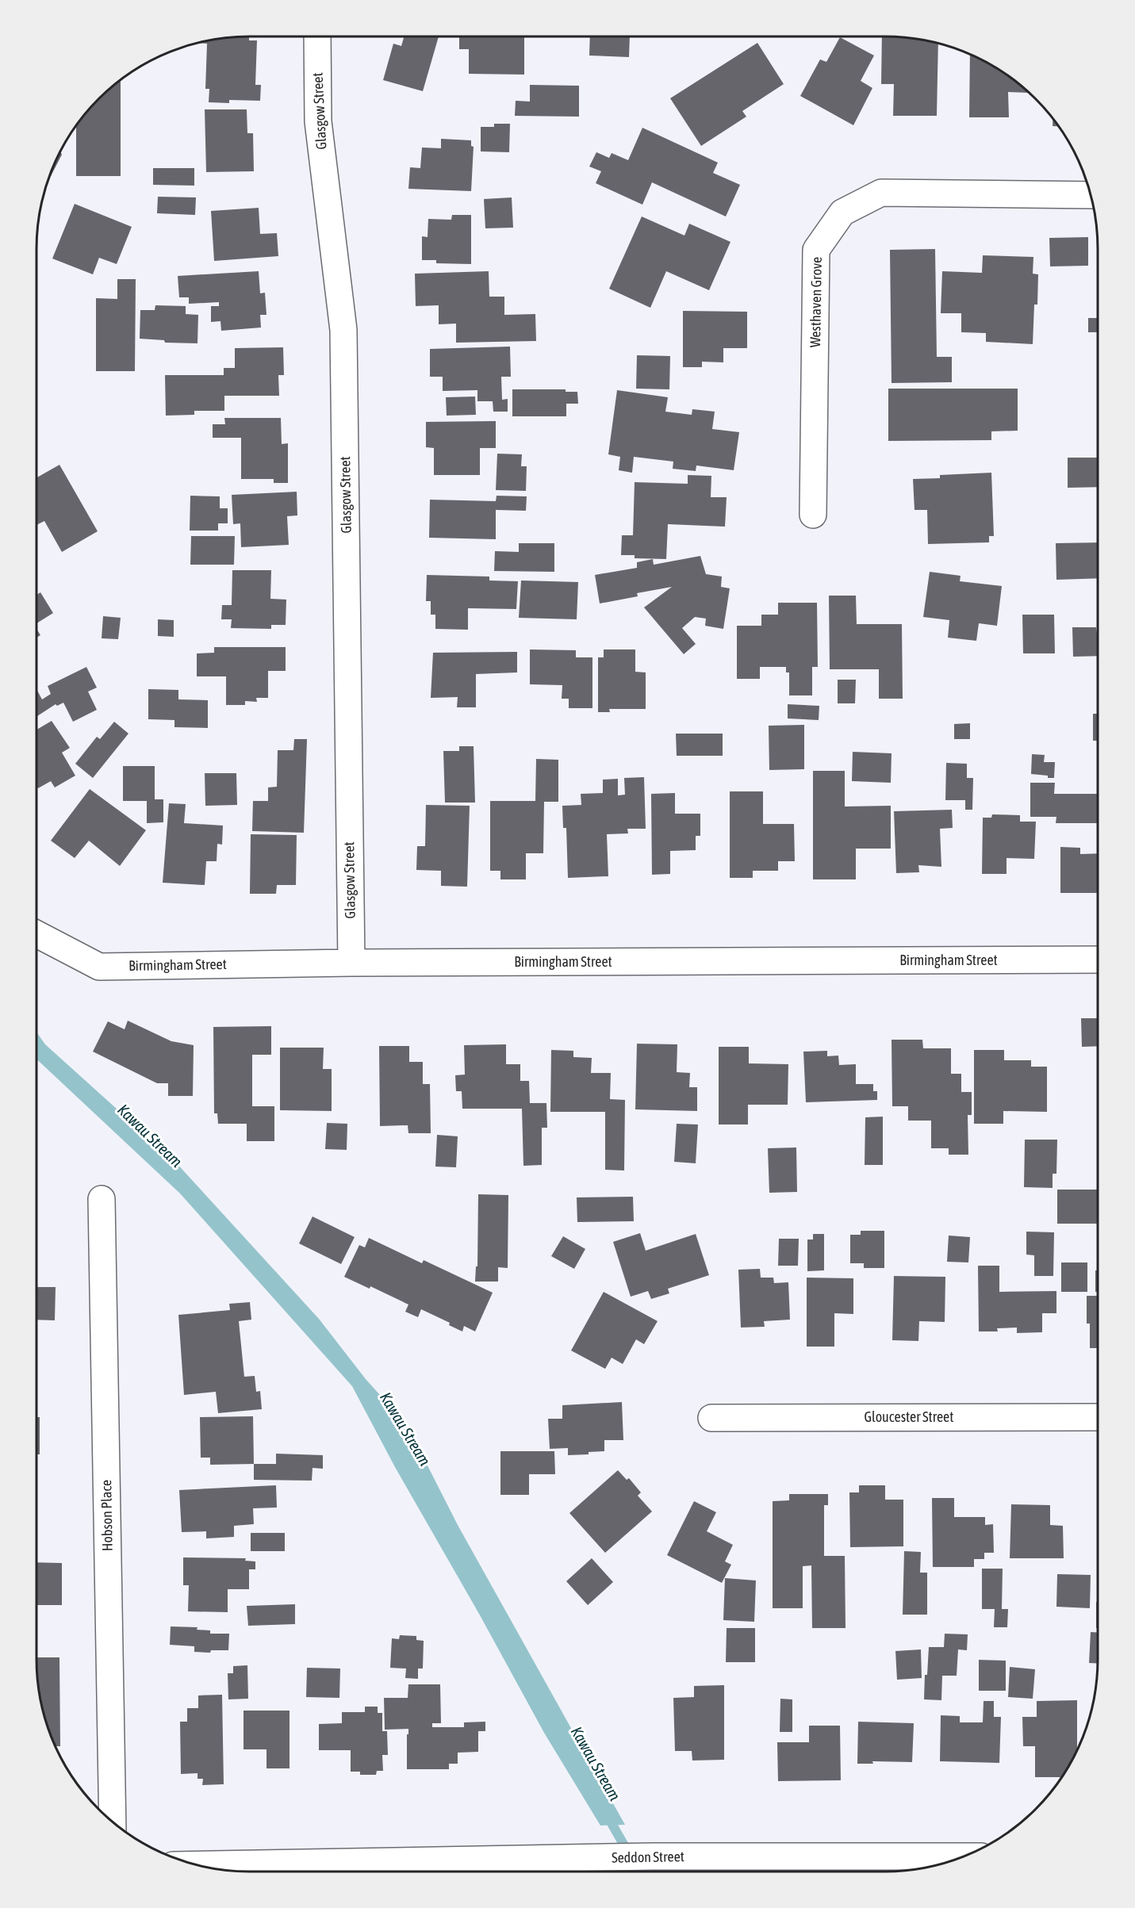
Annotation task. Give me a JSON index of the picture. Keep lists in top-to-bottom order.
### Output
{
  "streets": {
    "street": [
      "Glasgow Street",
      "Westhaven Grove",
      "Birmingham Street",
      "Gloucester Street",
      "Hobson Place",
      "Seddon Street"
    ]
  },
  "crossings": [
    ["Glasgow Street", "Birmingham Street"]
  ],
  "water": ["Kawau Stream"]
}
